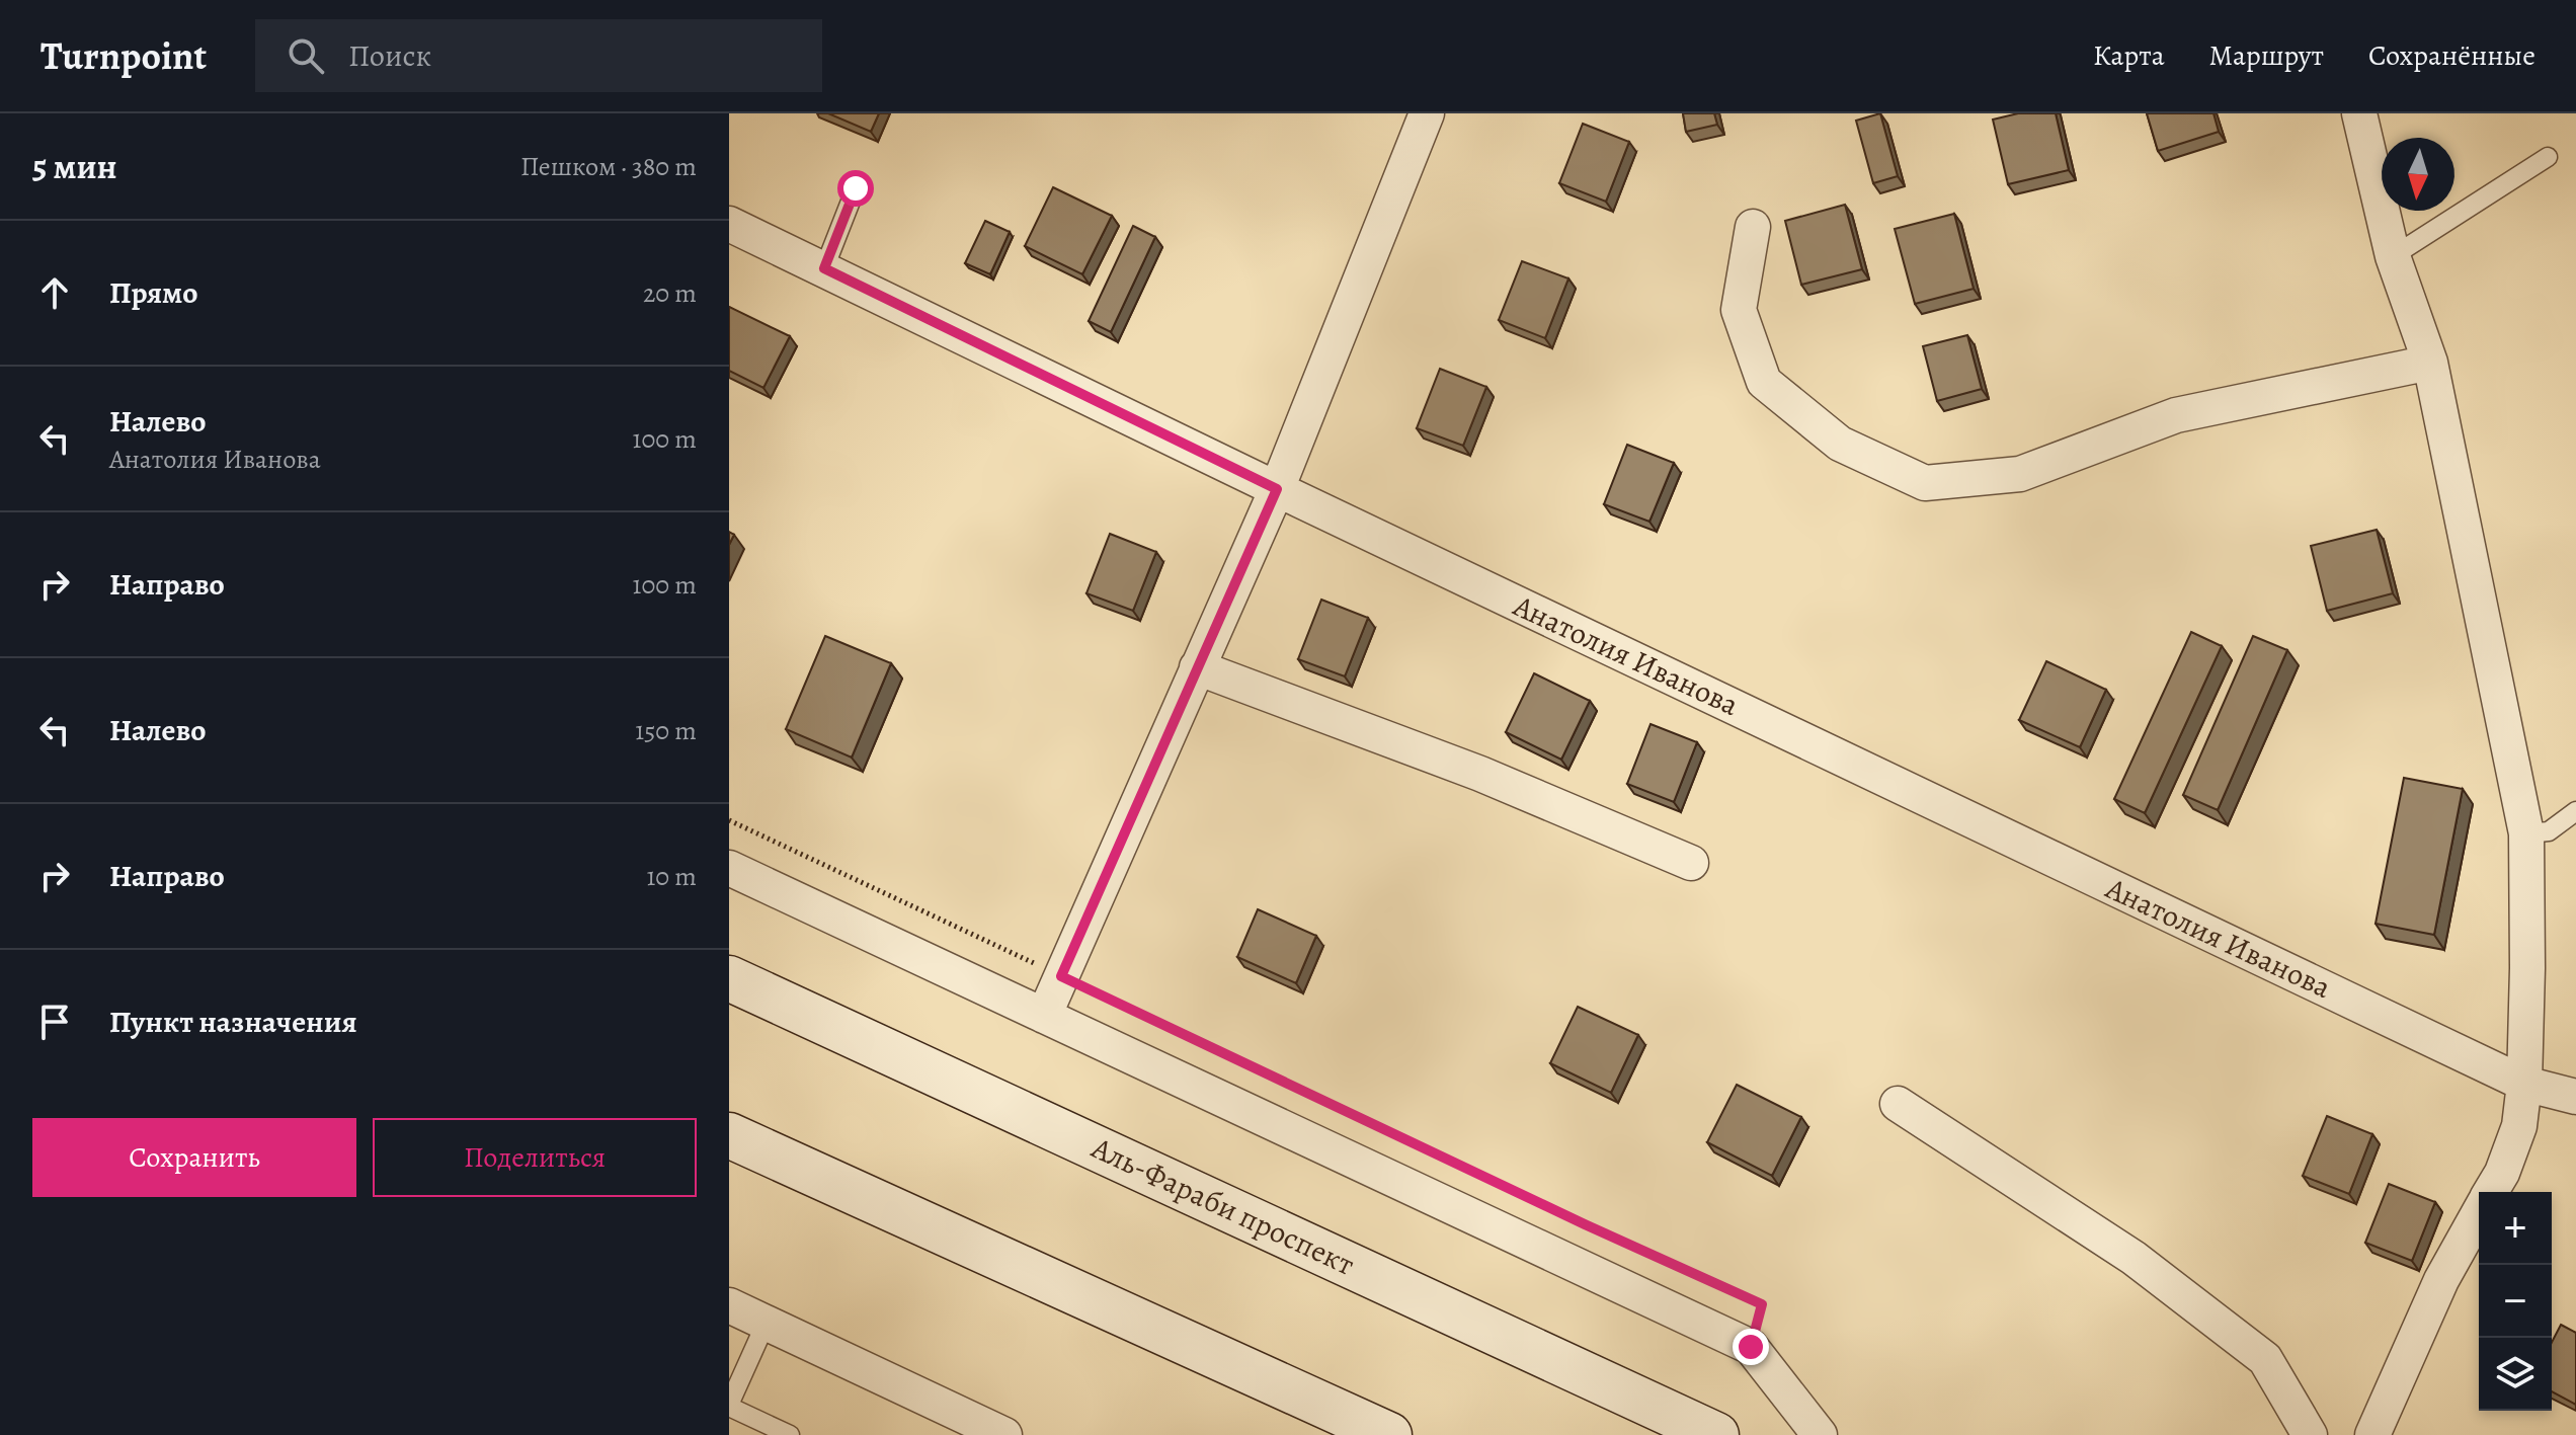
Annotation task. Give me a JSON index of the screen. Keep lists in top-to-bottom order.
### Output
{
  "streets": {
    "street": ["Анатолия Иванова", "Аль-Фараби проспект"]
  },
  "north": "bottom",
  "page": {
    "header": "Turnpoint",
    "search": "Поиск",
    "nav": ["Карта", "Маршрут", "Сохранённые"],
    "heading": ["5 мин", "Пешком · 380 m"],
    "list": [
      ["Прямо", "20 m"],
      ["Налево", "Анатолия Иванова", "100 m"],
      ["Направо", "100 m"],
      ["Налево", "150 m"],
      ["Направо", "10 m"],
      "Пункт назначения"
    ],
    "buttons": ["Сохранить", "Поделиться"],
    "map_buttons": ["+", "−"]
  }
}
